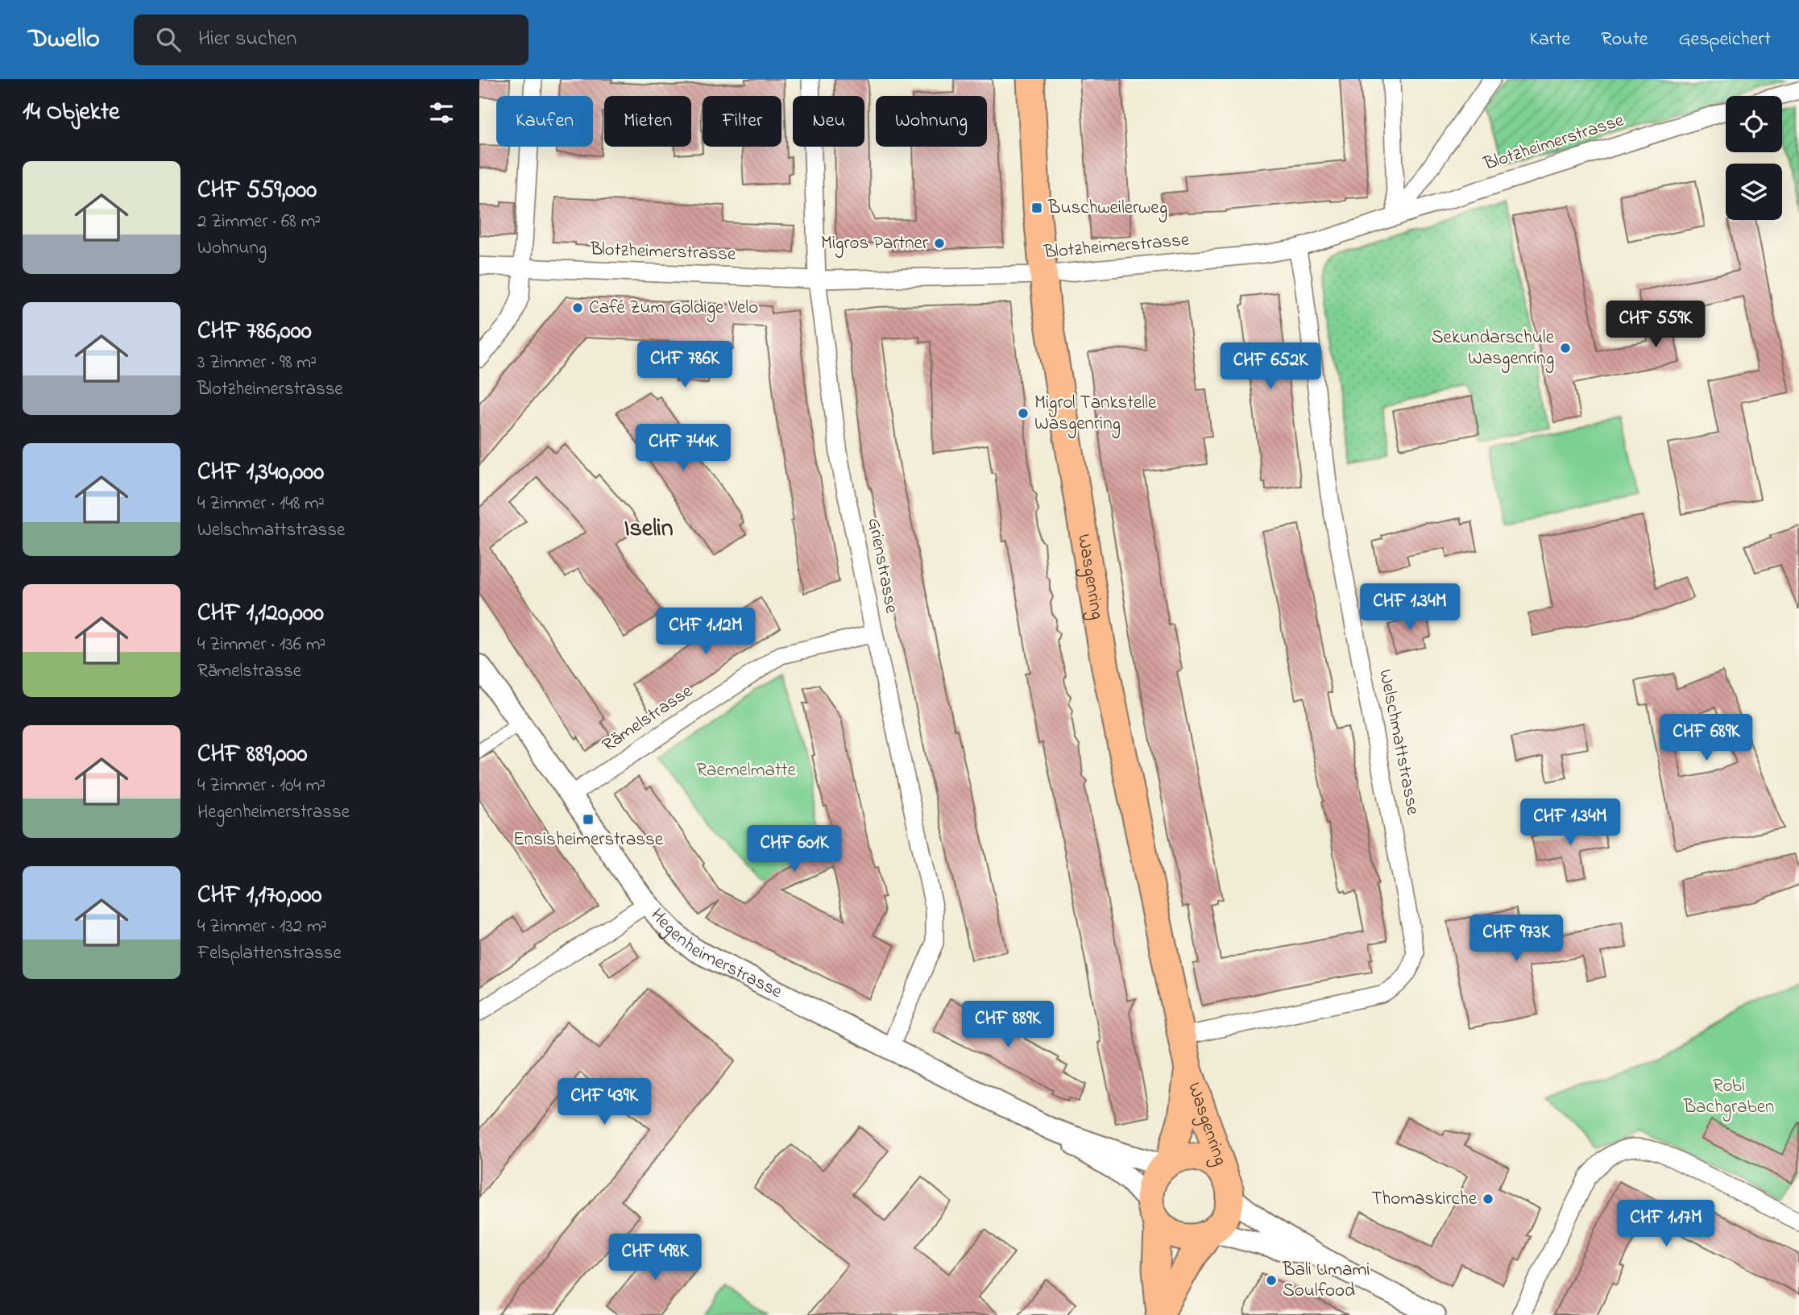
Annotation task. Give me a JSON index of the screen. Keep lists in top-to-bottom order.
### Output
{
  "streets": {
    "main road": ["Wasgenring"],
    "street": [
      "Blotzheimerstrasse",
      "Grienstrasse",
      "Rämelstrasse",
      "Welschmattstrasse",
      "Hegenheimerstrasse"
    ]
  },
  "crossings": [
    ["Blotzheimerstrasse", "Grienstrasse"],
    ["Blotzheimerstrasse", "Wasgenring"],
    ["Blotzheimerstrasse", "Welschmattstrasse"],
    ["Grienstrasse", "Rämelstrasse"],
    ["Grienstrasse", "Hegenheimerstrasse"],
    ["Wasgenring", "Welschmattstrasse"],
    ["Wasgenring", "Hegenheimerstrasse"],
    ["Rämelstrasse", "Hegenheimerstrasse"]
  ],
  "districts": ["Iselin"],
  "parks": ["Raemelmatte", "Robi Bachgraben"],
  "places": {
    "transit": ["Buschweilerweg", "Ensisheimerstrasse"],
    "other": [
      "Migros Partner",
      "Café Zum Goldige Velo",
      "Sekundarschule Wasgenring",
      "Migrol Tankstelle Wasgenring",
      "Thomaskirche",
      "Bali Umami Soulfood"
    ]
  },
  "page": {
    "header": "Dwello",
    "search": "Hier suchen",
    "nav": ["Karte", "Route", "Gespeichert"],
    "heading": "14 Objekte",
    "chip": [
      "Kaufen",
      "Mieten",
      "Filter",
      "Neu",
      "Wohnung"
    ],
    "list": [
      {
        "name": "CHF 559,000",
        "note": "2 Zimmer · 68 m² · Wohnung"
      },
      {
        "name": "CHF 786,000",
        "note": "3 Zimmer · 98 m² · Blotzheimerstrasse"
      },
      {
        "name": "CHF 1,340,000",
        "note": "4 Zimmer · 148 m² · Welschmattstrasse"
      },
      {
        "name": "CHF 1,120,000",
        "note": "4 Zimmer · 136 m² · Rämelstrasse"
      },
      {
        "name": "CHF 889,000",
        "note": "4 Zimmer · 104 m² · Hegenheimerstrasse"
      },
      {
        "name": "CHF 1,170,000",
        "note": "4 Zimmer · 132 m² · Felsplattenstrasse"
      }
    ],
    "price": [
      "CHF 559K",
      "CHF 786K",
      "CHF 652K",
      "CHF 744K",
      "CHF 1.34M",
      "CHF 1.12M",
      "CHF 689K",
      "CHF 1.34M",
      "CHF 601K",
      "CHF 973K",
      "CHF 889K",
      "CHF 439K",
      "CHF 1.17M",
      "CHF 498K"
    ]
  }
}
